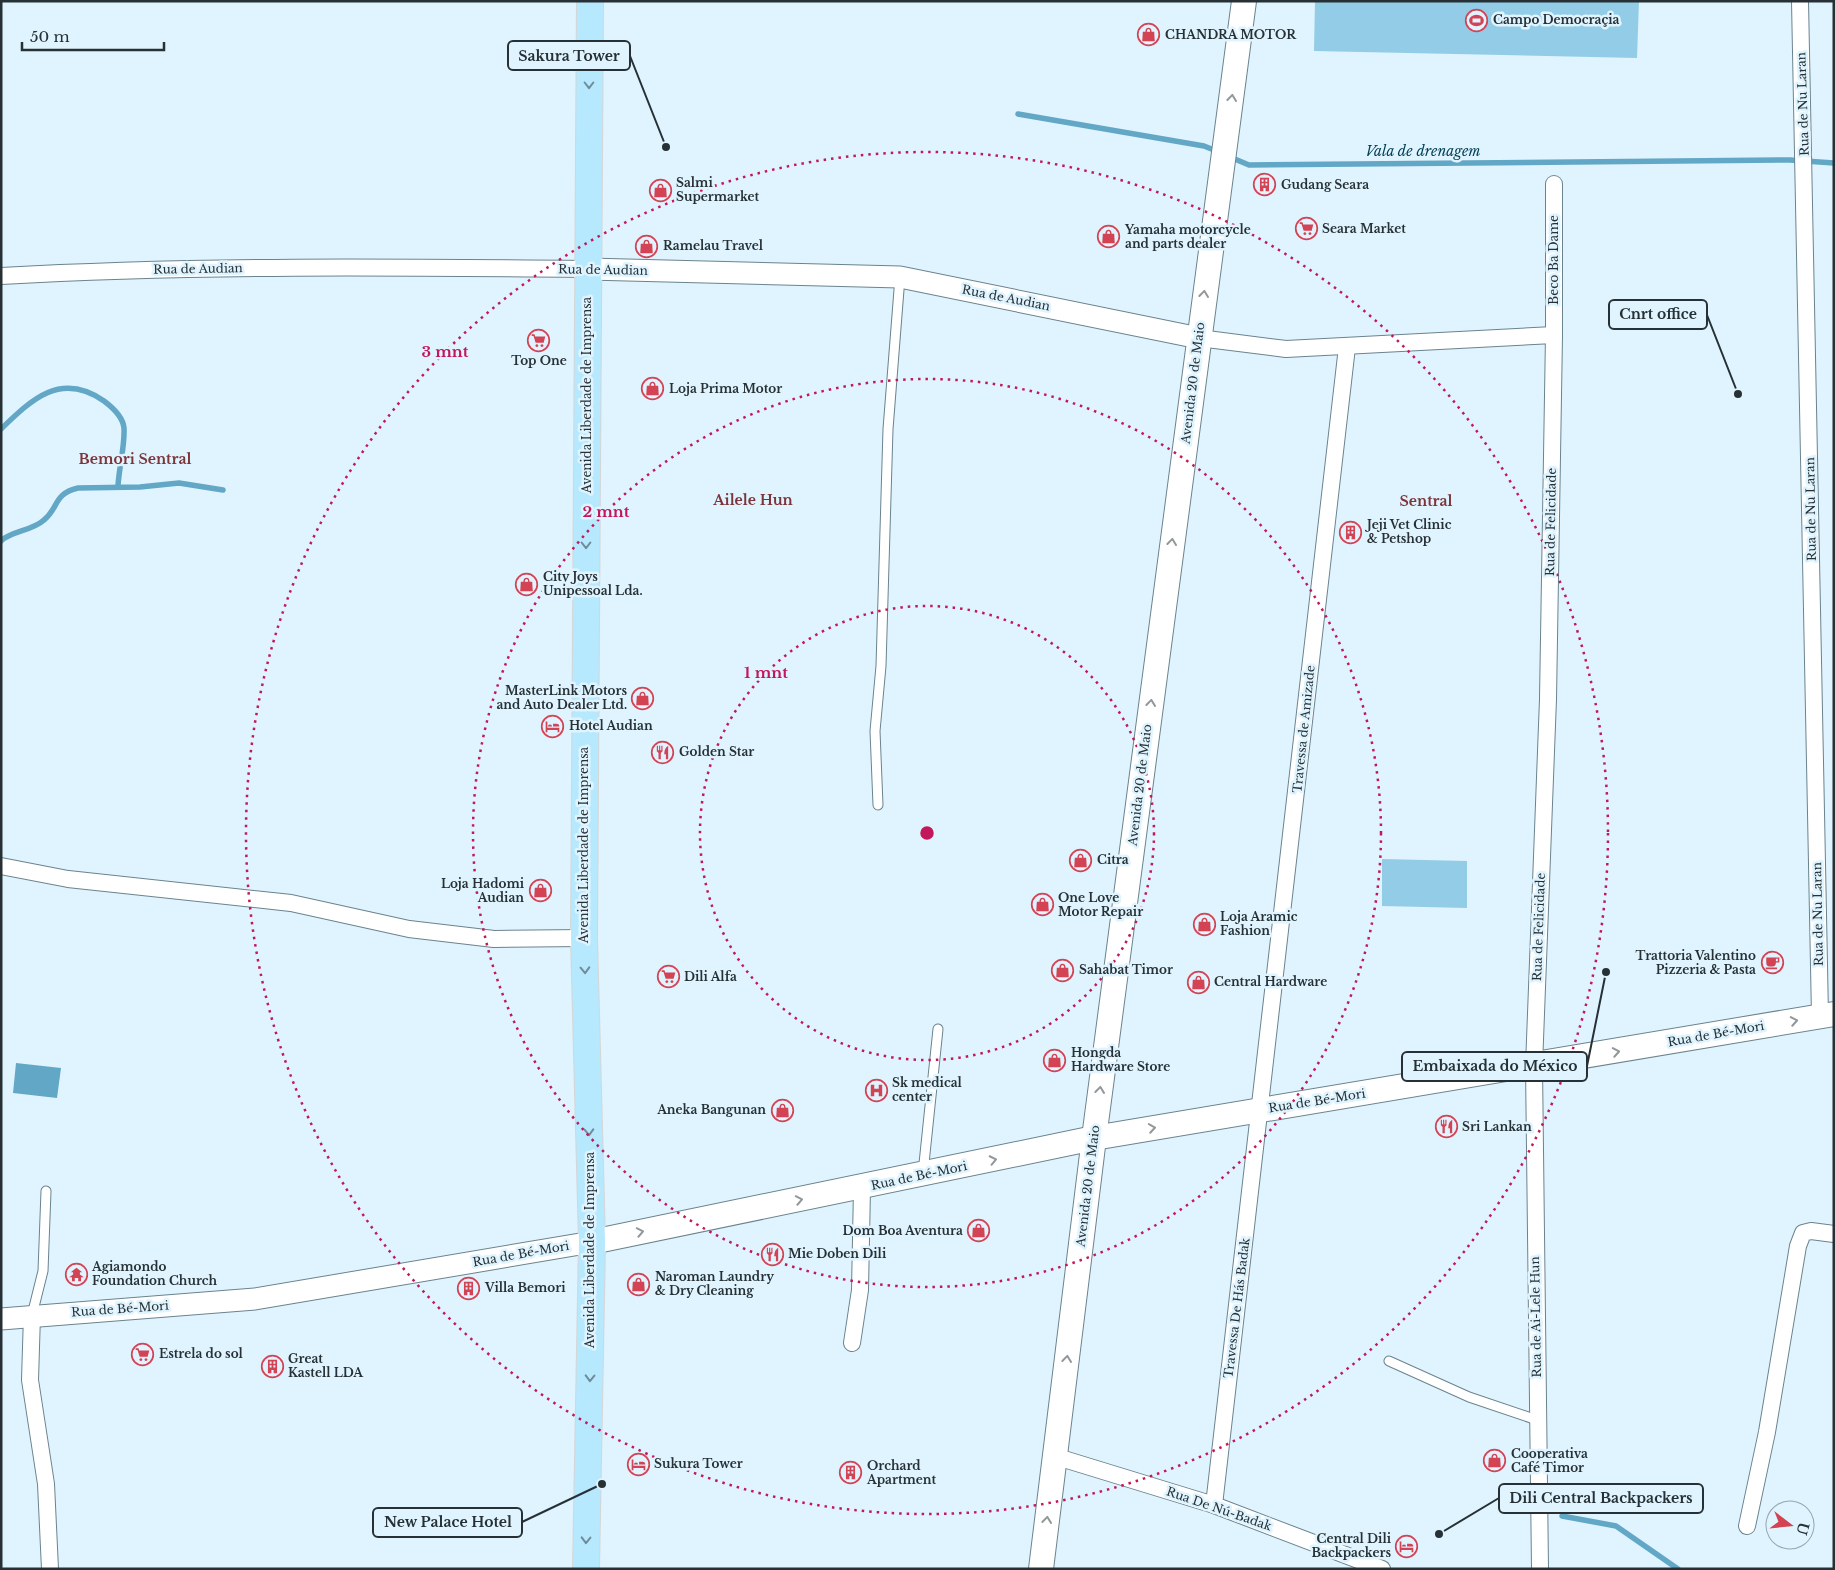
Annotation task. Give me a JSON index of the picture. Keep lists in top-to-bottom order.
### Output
{
  "streets": {
    "main road": ["Avenida 20 de Maio", "Avenida Liberdade de Imprensa", "Rua de Bé-Mori"],
    "street": [
      "Rua de Nu Laran",
      "Beco Ba Dame",
      "Rua de Audian",
      "Rua de Felicidade",
      "Travessa de Amizade",
      "Travessa De Hás Badak",
      "Rua de Ai-Lele Hun",
      "Rua De Nú-Badak"
    ]
  },
  "crossings": [
    ["Rua de Nu Laran", "Rua de Bé-Mori"],
    ["Beco Ba Dame", "Rua de Felicidade"],
    ["Rua de Audian", "Avenida 20 de Maio"],
    ["Rua de Audian", "Avenida Liberdade de Imprensa"],
    ["Avenida 20 de Maio", "Rua de Bé-Mori"],
    ["Avenida 20 de Maio", "Rua De Nú-Badak"],
    ["Avenida Liberdade de Imprensa", "Rua de Bé-Mori"],
    ["Rua de Felicidade", "Rua de Bé-Mori"],
    ["Rua de Felicidade", "Rua de Ai-Lele Hun"],
    ["Travessa de Amizade", "Rua de Bé-Mori"],
    ["Travessa de Amizade", "Travessa De Hás Badak"],
    ["Rua de Bé-Mori", "Travessa De Hás Badak"],
    ["Rua de Bé-Mori", "Rua de Ai-Lele Hun"],
    ["Travessa De Hás Badak", "Rua De Nú-Badak"]
  ],
  "one_way": ["Avenida 20 de Maio", "Avenida Liberdade de Imprensa", "Rua de Bé-Mori"],
  "districts": ["Bemori Sentral", "Ailele Hun", "Sentral"],
  "water": ["Vala de drenagem"],
  "places": {
    "sports": ["Campo Democraçia"],
    "shop": [
      "CHANDRA MOTOR",
      "Salmi Supermarket",
      "Yamaha motorcycle and parts dealer",
      "Ramelau Travel",
      "Loja Prima Motor",
      "City Joys Unipessoal Lda.",
      "MasterLink Motors and Auto Dealer Ltd.",
      "Citra",
      "Loja Hadomi Audian",
      "One Love Motor Repair",
      "Loja Aramic Fashion",
      "Sahabat Timor",
      "Central Hardware",
      "Hongda Hardware Store",
      "Aneka Bangunan",
      "Dom Boa Aventura",
      "Naroman Laundry & Dry Cleaning",
      "Cooperativa Café Timor"
    ],
    "other": [
      "Sakura Tower",
      "Cnrt office",
      "Embaixada do México",
      "New Palace Hotel",
      "Dili Central Backpackers"
    ],
    "building": [
      "Gudang Seara",
      "Jeji Vet Clinic & Petshop",
      "Villa Bemori",
      "Great Kastell LDA",
      "Orchard Apartment"
    ],
    "supermarket": [
      "Seara Market",
      "Top One",
      "Dili Alfa",
      "Estrela do sol"
    ],
    "hotel": ["Hotel Audian", "Sukura Tower", "Central Dili Backpackers"],
    "restaurant": ["Golden Star", "Sri Lankan", "Mie Doben Dili"],
    "cafe": ["Trattoria Valentino Pizzeria & Pasta"],
    "hospital": ["Sk medical center"],
    "temple": ["Agiamondo Foundation Church"]
  },
  "scale_bar": "50 m",
  "north": "right",
  "rings": ["3 mnt", "2 mnt", "1 mnt"]
}
